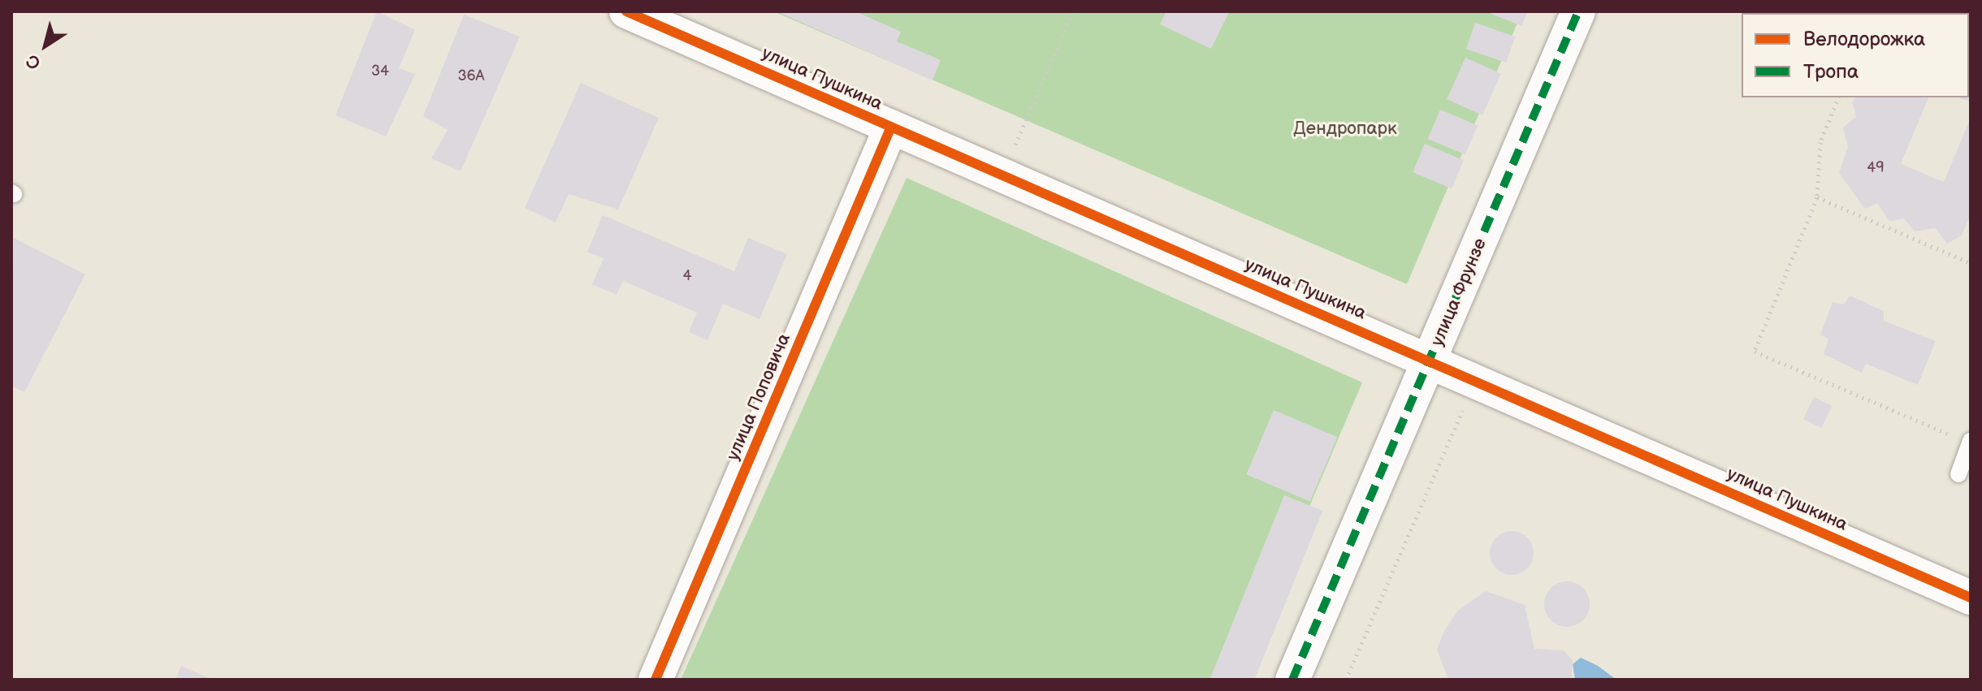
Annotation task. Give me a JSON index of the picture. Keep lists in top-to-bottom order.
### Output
{
  "streets": {
    "street": ["улица Пушкина", "улица Фрунзе", "улица Поповича"]
  },
  "crossings": [
    ["улица Пушкина", "улица Фрунзе"],
    ["улица Пушкина", "улица Поповича"]
  ],
  "parks": ["Дендропарк"],
  "house_numbers": [
    "34",
    "36А",
    "49",
    "4"
  ],
  "legend": ["Велодорожка", "Тропа"],
  "north": "bottom left"
}
